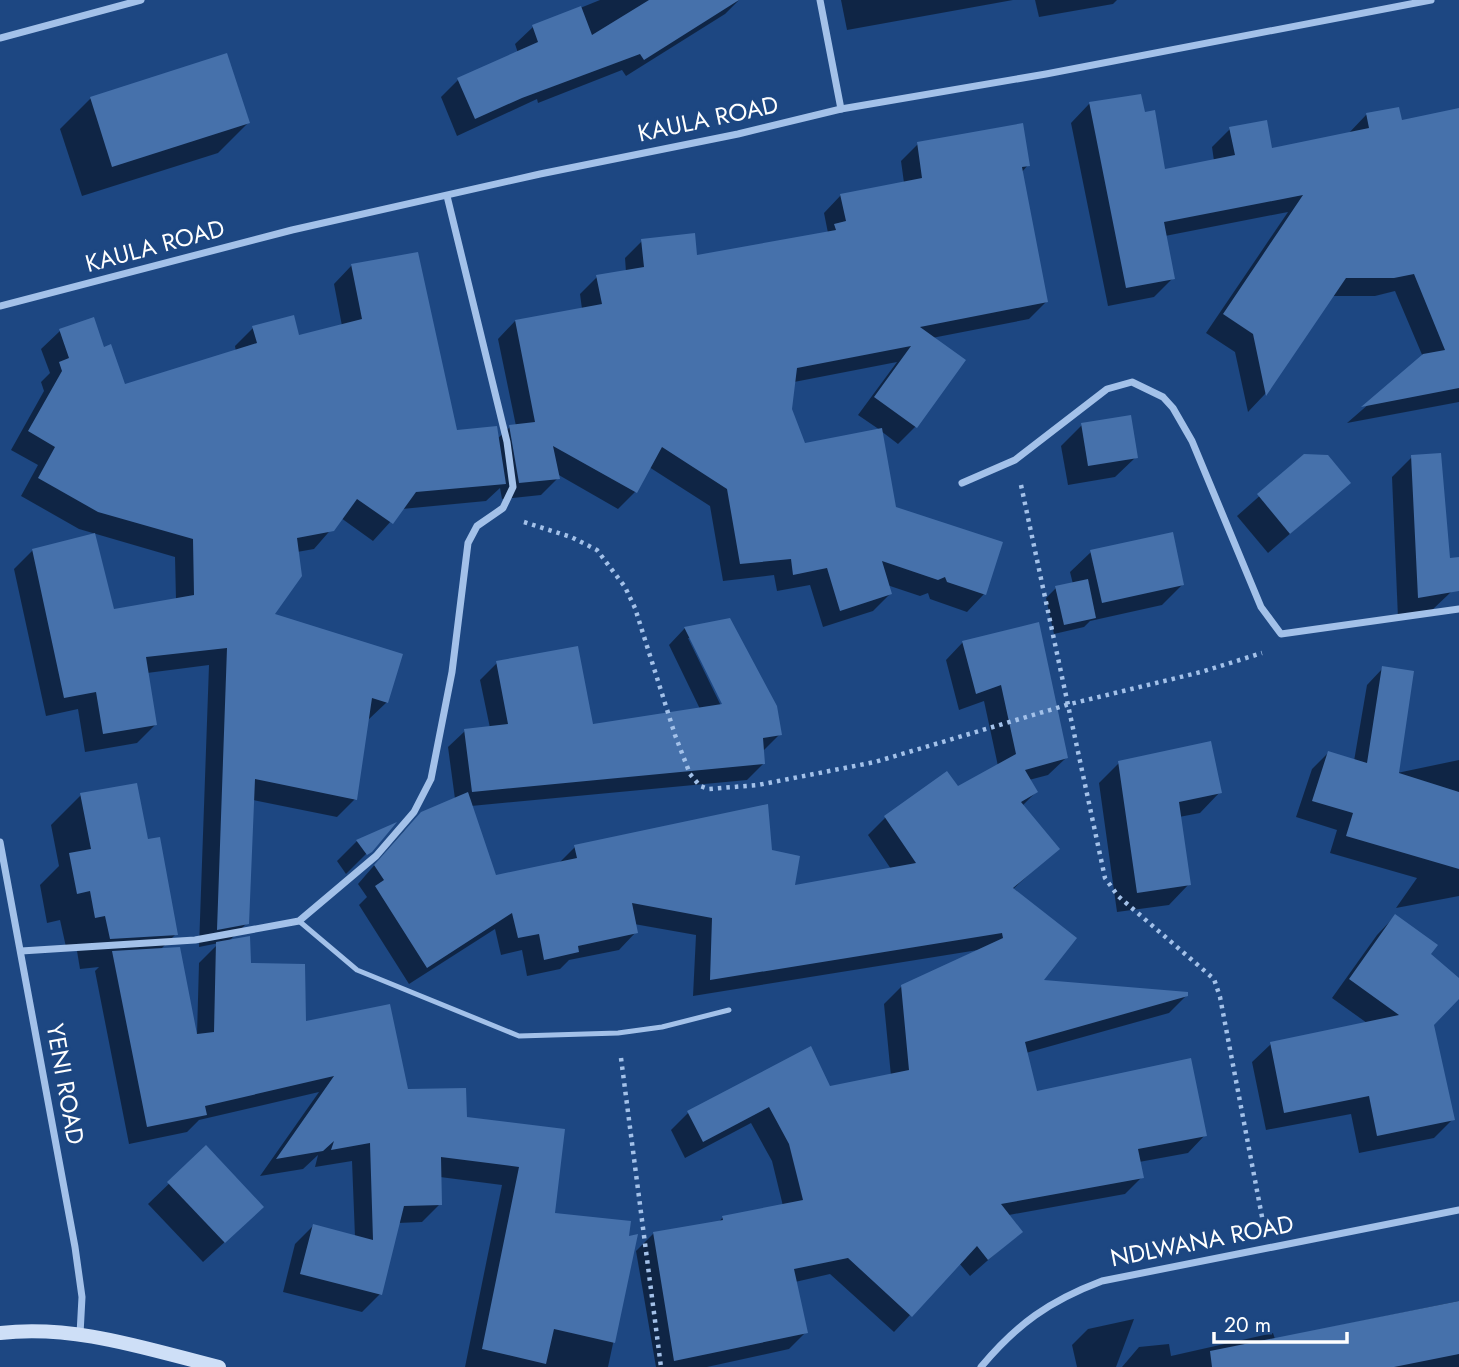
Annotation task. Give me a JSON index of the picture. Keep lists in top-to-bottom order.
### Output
{
  "streets": {
    "street": ["KAULA ROAD", "YENI ROAD", "NDLWANA ROAD"]
  },
  "scale_bar": "20 m"
}
